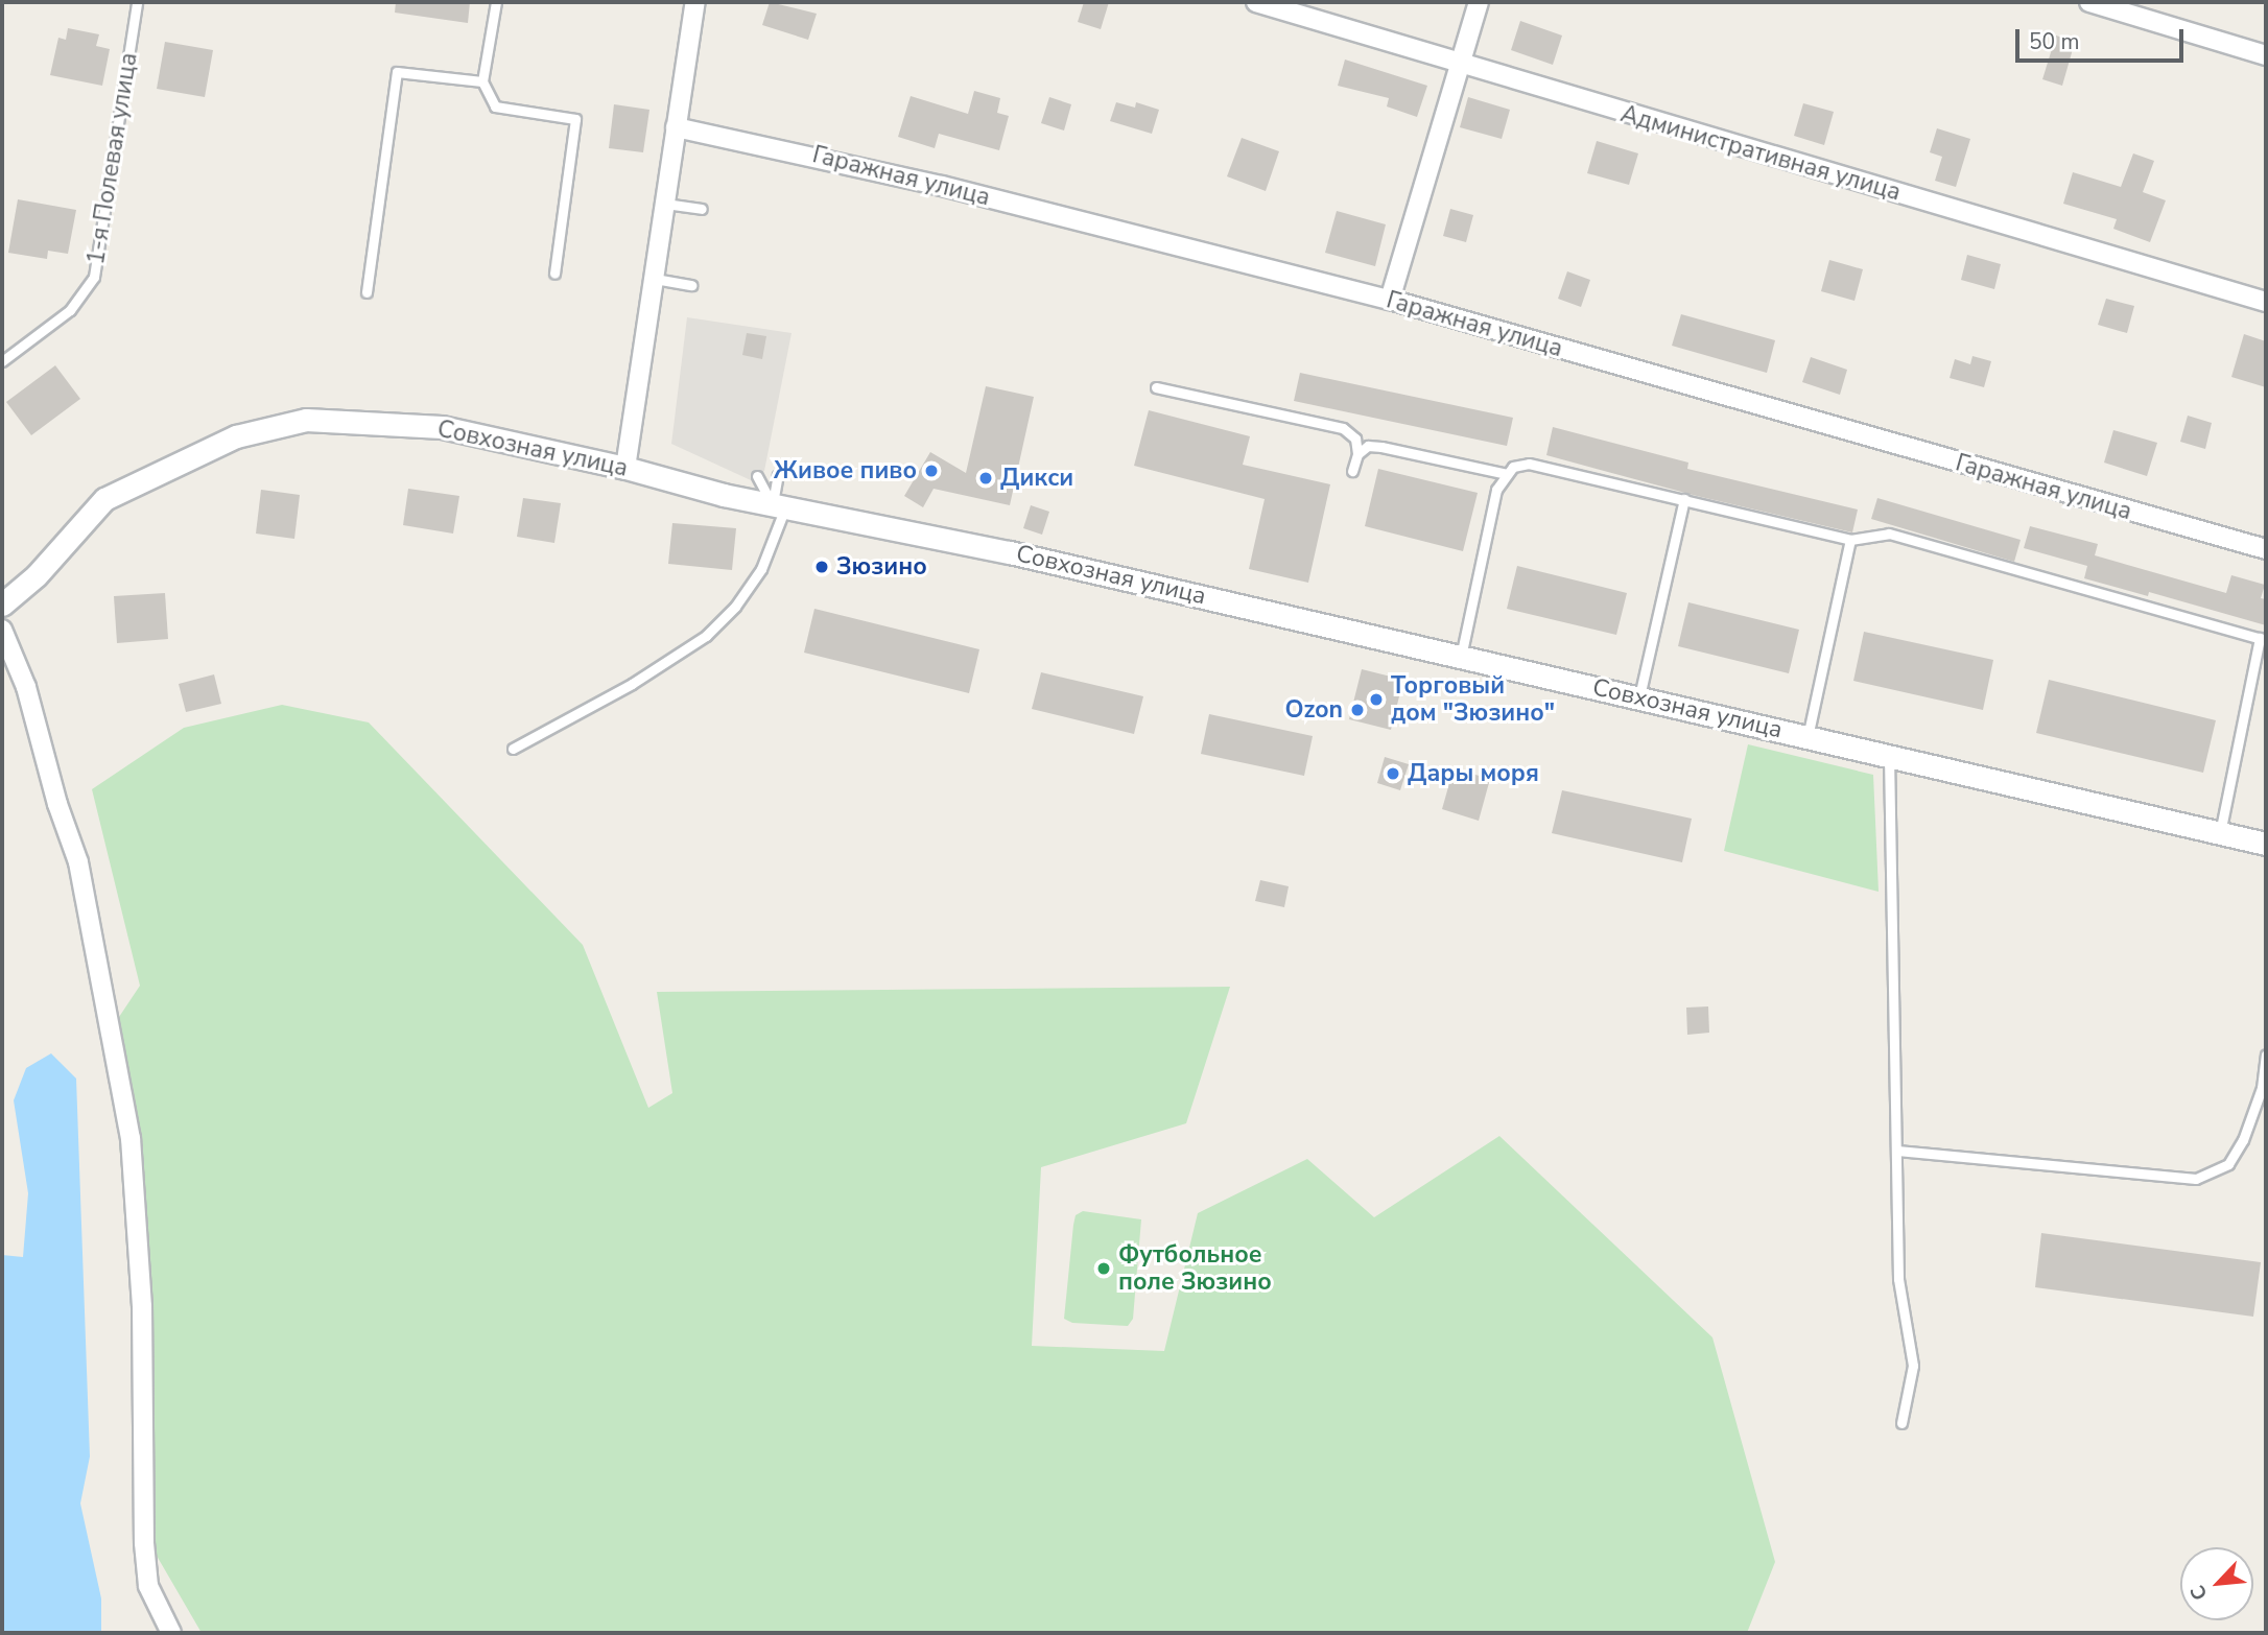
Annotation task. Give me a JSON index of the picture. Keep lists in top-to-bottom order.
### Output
{
  "streets": {
    "street": ["Административная улица", "Гаражная улица", "Совхозная улица"],
    "lane": ["1-я Полевая улица"]
  },
  "places": [
    "Живое пиво",
    "Дикси",
    "Зюзино",
    "Торговый дом \"Зюзино\"",
    "Ozon",
    "Дары моря",
    "Футбольное поле Зюзино"
  ],
  "scale_bar": "50 m",
  "north": "bottom left"
}
